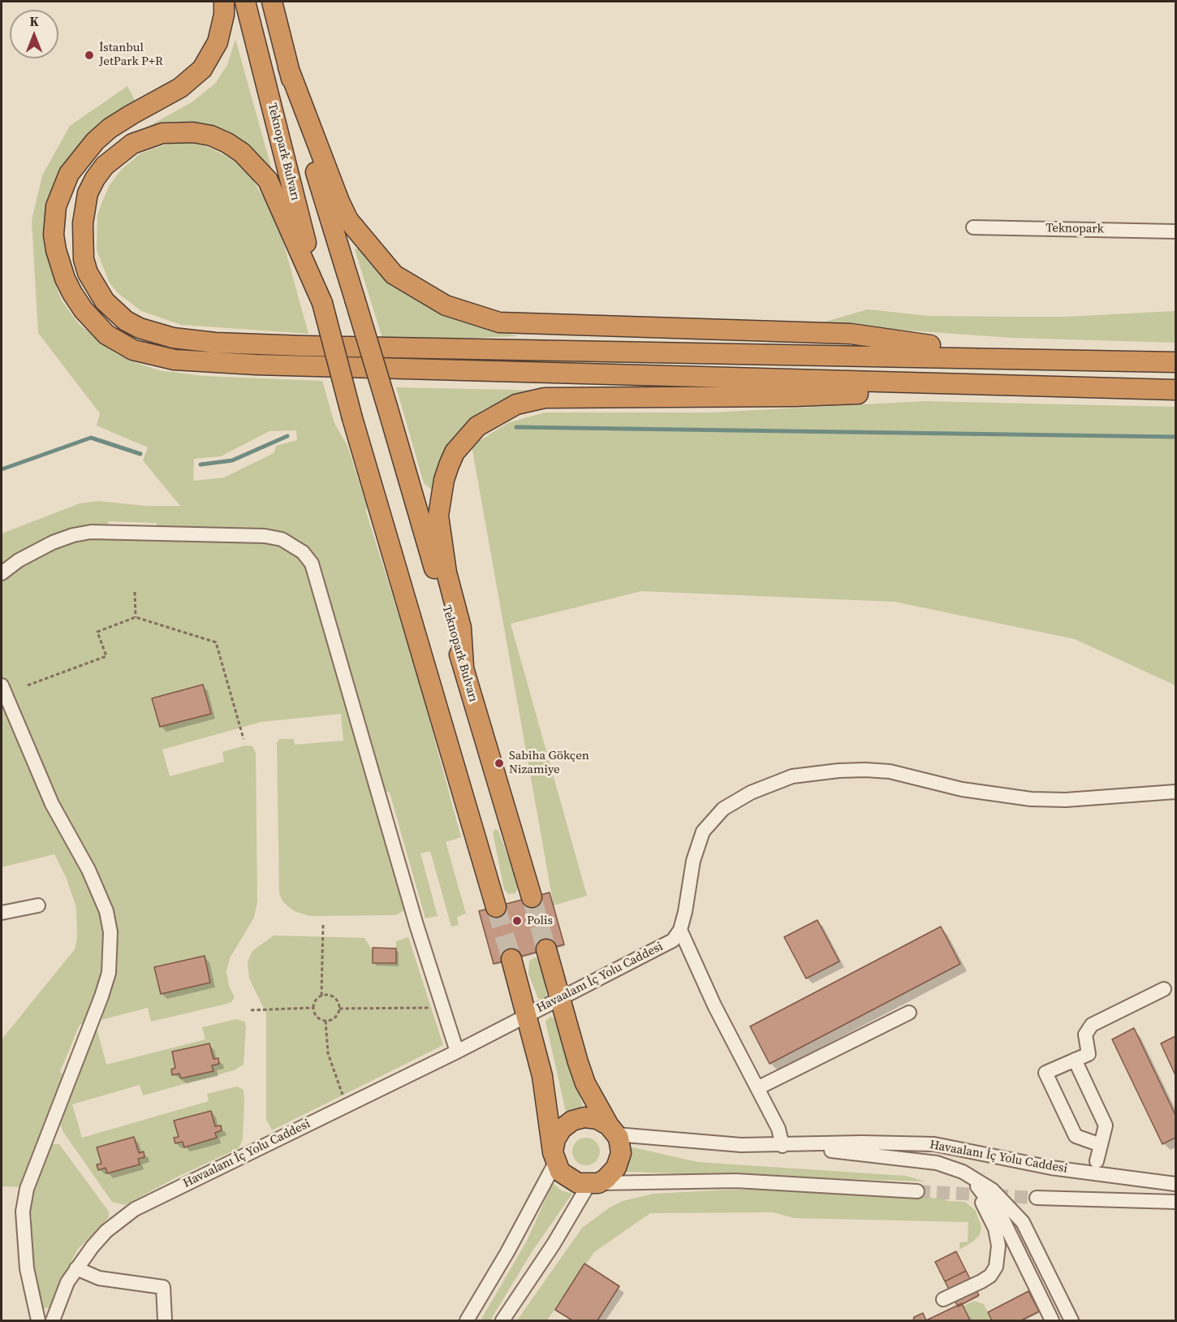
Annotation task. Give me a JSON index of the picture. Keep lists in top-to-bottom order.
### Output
{
  "streets": {
    "highway": ["Teknopark Bulvarı"],
    "street": ["Teknopark", "Havaalanı İç Yolu Caddesi"]
  },
  "places": ["İstanbul JetPark P+R", "Sabiha Gökçen Nizamiye", "Polis"],
  "north": "top"
}
